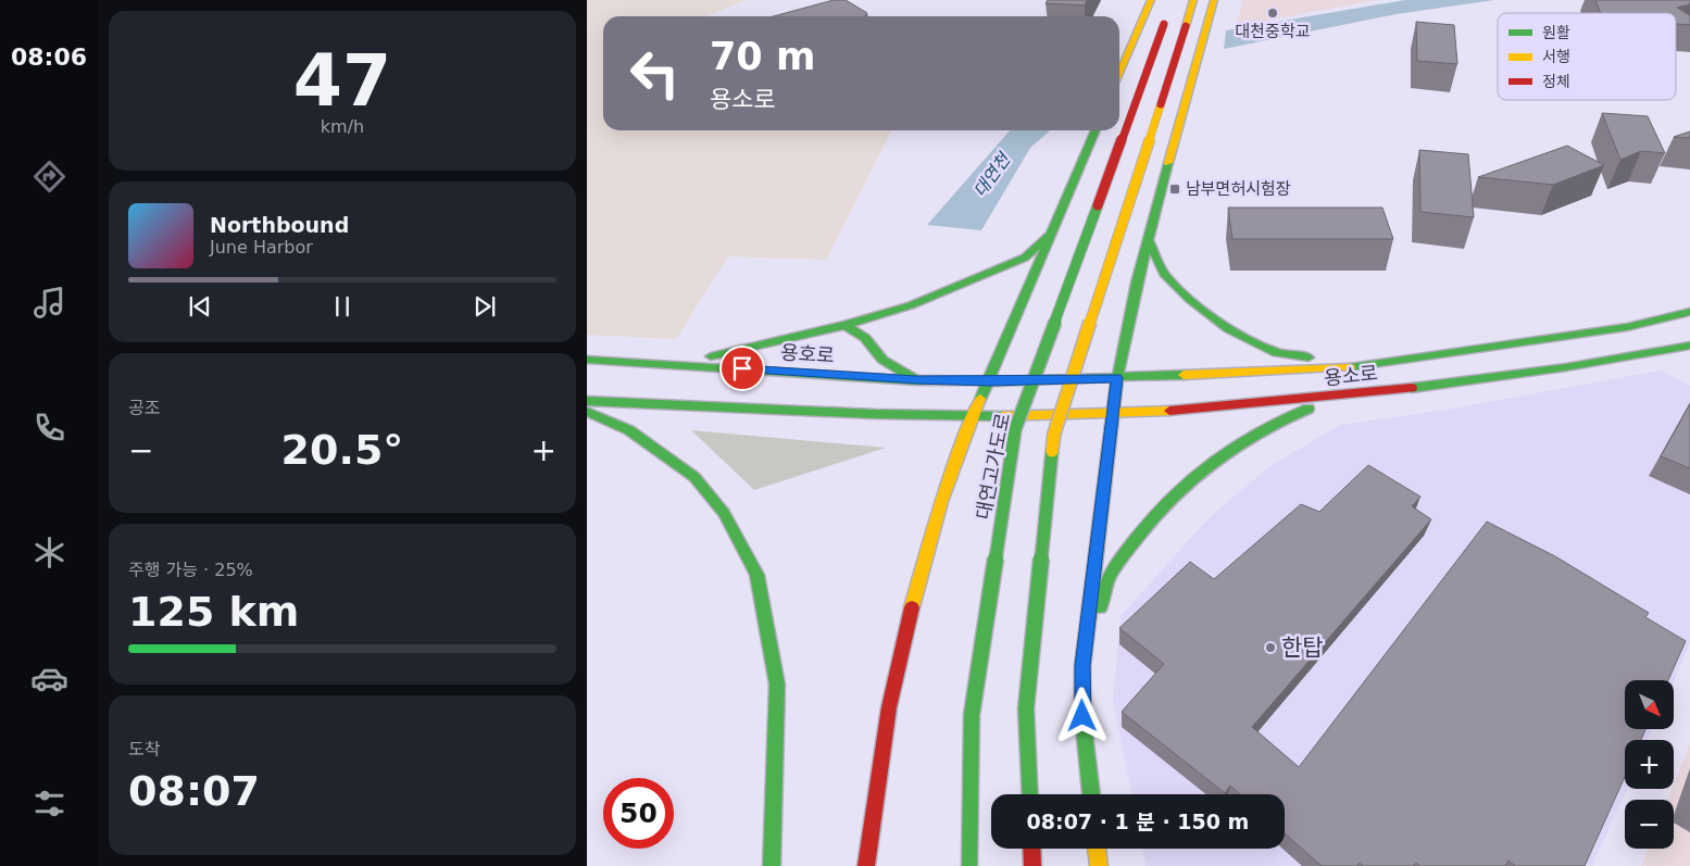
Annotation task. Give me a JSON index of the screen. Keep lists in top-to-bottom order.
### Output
{
  "streets": {
    "main road": ["용호로", "용소로", "대연고가도로"]
  },
  "crossings": [
    ["용호로", "용소로"]
  ],
  "water": ["대연천"],
  "places": {
    "other": ["대천중학교", "한탑"],
    "transit": ["남부면허시험장"]
  },
  "legend": ["원활", "서행", "정체"],
  "north": "bottom right",
  "page": {
    "tabs": "08:06",
    "tile": [
      ["47", "km/h"],
      "공조",
      ["주행 가능 · 25%", "125 km"],
      ["도착", "08:07"]
    ],
    "turn": ["70 m", "용소로"],
    "song": ["Northbound", "June Harbor"],
    "heat": ["−", "20.5°", "+"],
    "map_buttons": ["+", "−"],
    "limit": "50",
    "trip": "08:07 · 1 분 · 150 m"
  }
}
